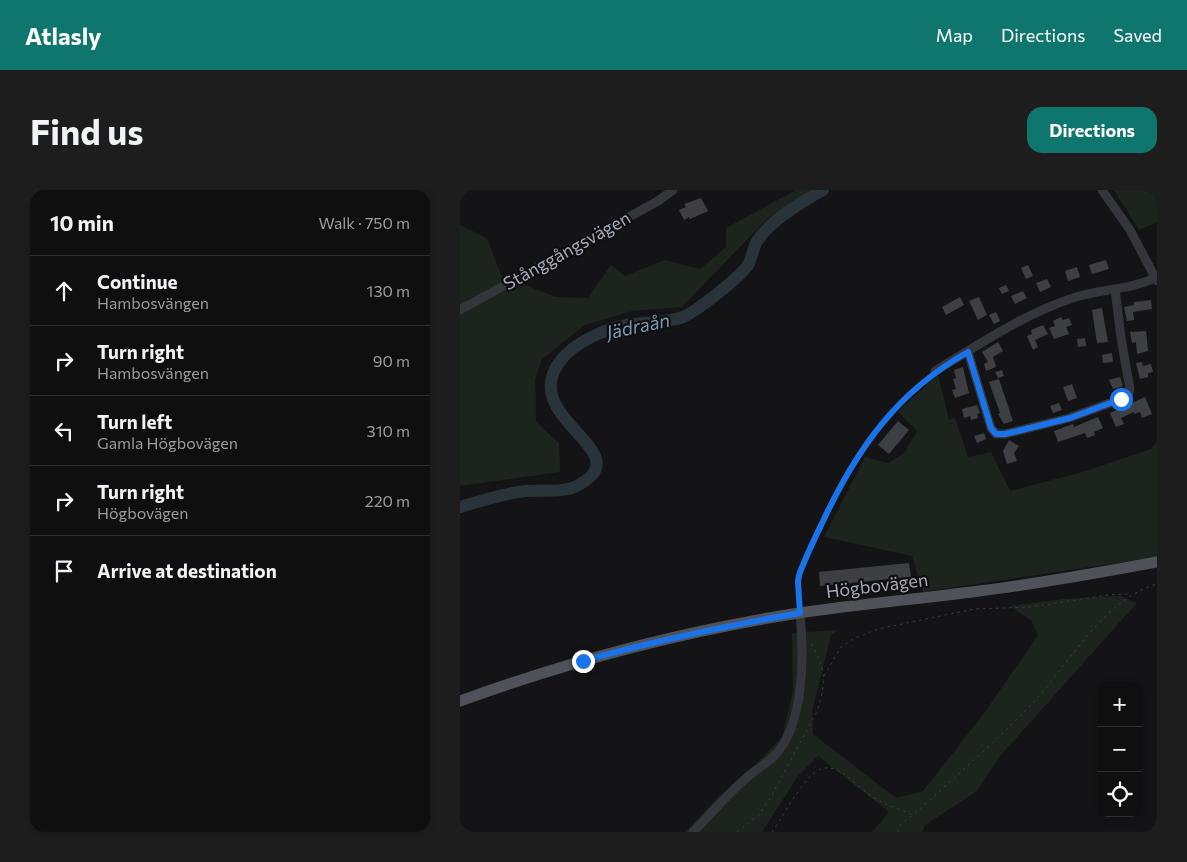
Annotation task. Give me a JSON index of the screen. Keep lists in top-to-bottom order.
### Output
{
  "streets": {
    "main road": ["Högbovägen"],
    "street": ["Stånggångsvägen"]
  },
  "water": ["Jädraån"],
  "page": {
    "header": "Atlasly",
    "nav": ["Map", "Directions", "Saved"],
    "buttons": "Directions",
    "title": "Find us",
    "heading": ["10 min", "Walk · 750 m"],
    "list": [
      ["Continue", "Hambosvängen", "130 m"],
      ["Turn right", "Hambosvängen", "90 m"],
      ["Turn left", "Gamla Högbovägen", "310 m"],
      ["Turn right", "Högbovägen", "220 m"],
      "Arrive at destination"
    ],
    "map_buttons": ["+", "−"]
  }
}
